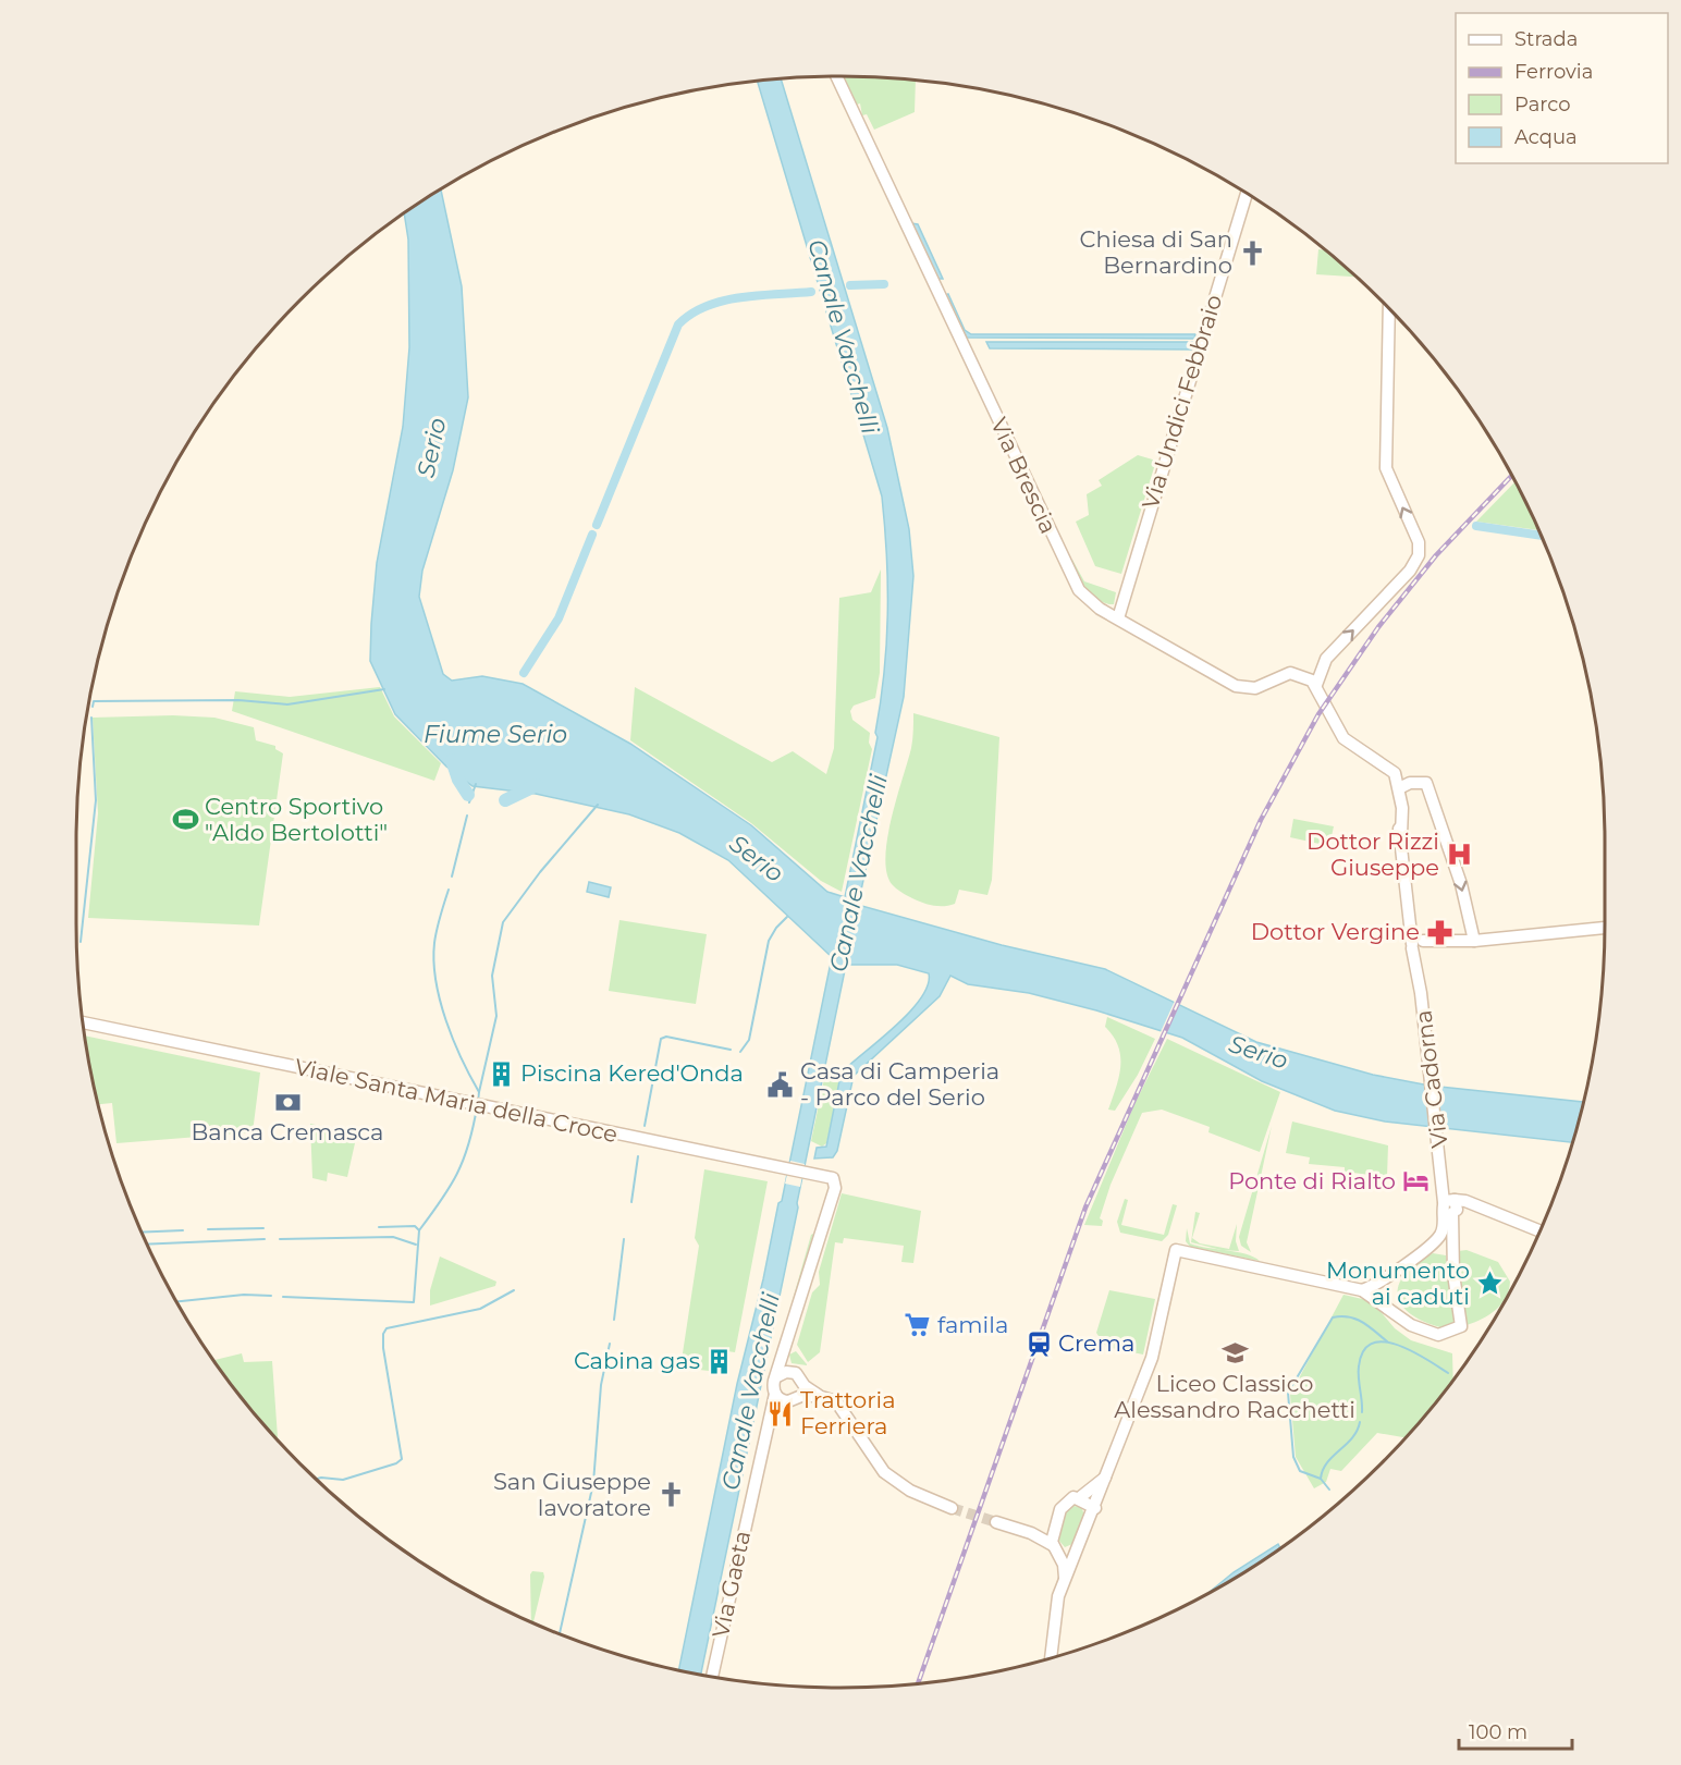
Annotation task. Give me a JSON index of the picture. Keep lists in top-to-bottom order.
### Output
{
  "streets": {
    "street": [
      "Via Undici Febbraio",
      "Via Brescia",
      "Via Cadorna",
      "Viale Santa Maria della Croce",
      "Via Gaeta"
    ]
  },
  "crossings": [
    ["Via Undici Febbraio", "Via Brescia"],
    ["Via Brescia", "Via Cadorna"]
  ],
  "water": ["Canale Vacchelli", "Serio", "Fiume Serio"],
  "places": {
    "church": ["Chiesa di San Bernardino", "San Giuseppe lavoratore"],
    "sports": ["Centro Sportivo \"Aldo Bertolotti\""],
    "hospital": ["Dottor Rizzi Giuseppe"],
    "pharmacy": ["Dottor Vergine"],
    "building": ["Piscina Kered'Onda", "Cabina gas"],
    "public building": ["Casa di Camperia - Parco del Serio"],
    "bank": ["Banca Cremasca"],
    "hotel": ["Ponte di Rialto"],
    "place": ["Monumento ai caduti"],
    "supermarket": ["famila"],
    "station": ["Crema"],
    "school or university": ["Liceo Classico Alessandro Racchetti"],
    "restaurant": ["Trattoria Ferriera"]
  },
  "legend": [
    "Strada",
    "Ferrovia",
    "Parco",
    "Acqua"
  ],
  "scale_bar": "100 m"
}
